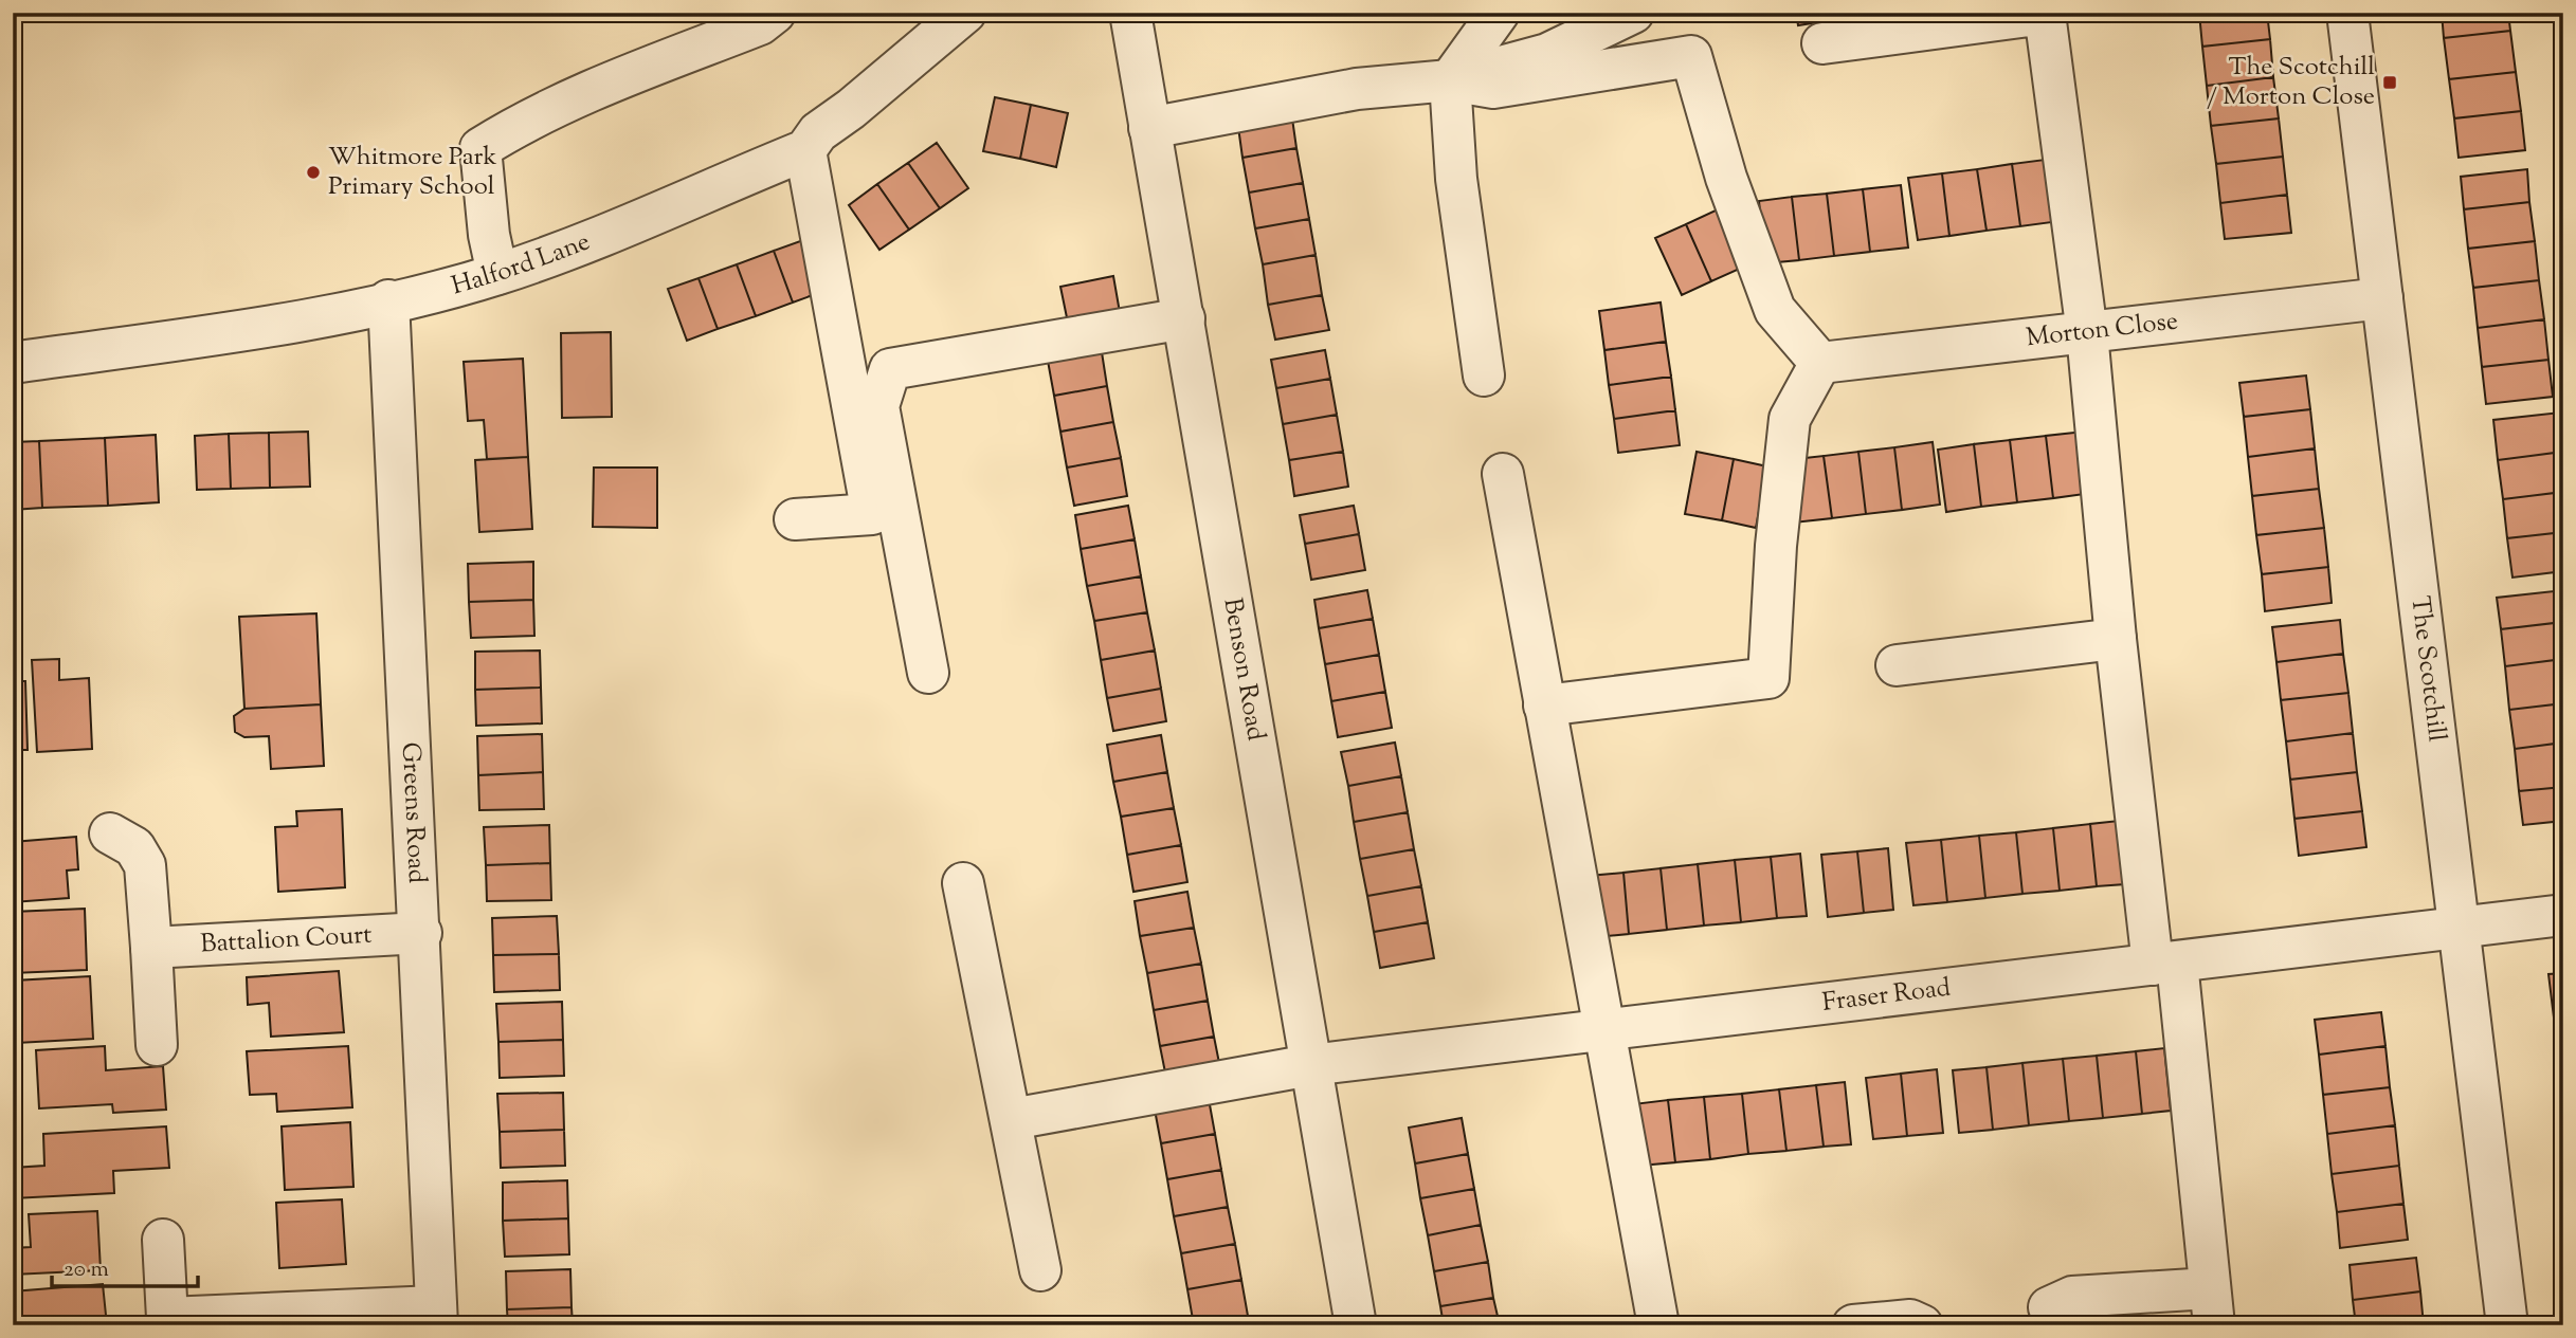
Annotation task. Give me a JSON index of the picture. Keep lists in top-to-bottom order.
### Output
{
  "streets": {
    "street": [
      "Halford Lane",
      "Morton Close",
      "Benson Road",
      "The Scotchill",
      "Greens Road",
      "Battalion Court",
      "Fraser Road"
    ]
  },
  "crossings": [
    ["Halford Lane", "Greens Road"],
    ["Morton Close", "The Scotchill"],
    ["Benson Road", "Fraser Road"],
    ["The Scotchill", "Fraser Road"],
    ["Greens Road", "Battalion Court"]
  ],
  "places": {
    "transit": ["The Scotchill / Morton Close"],
    "other": ["Whitmore Park Primary School"]
  },
  "scale_bar": "20 m"
}
